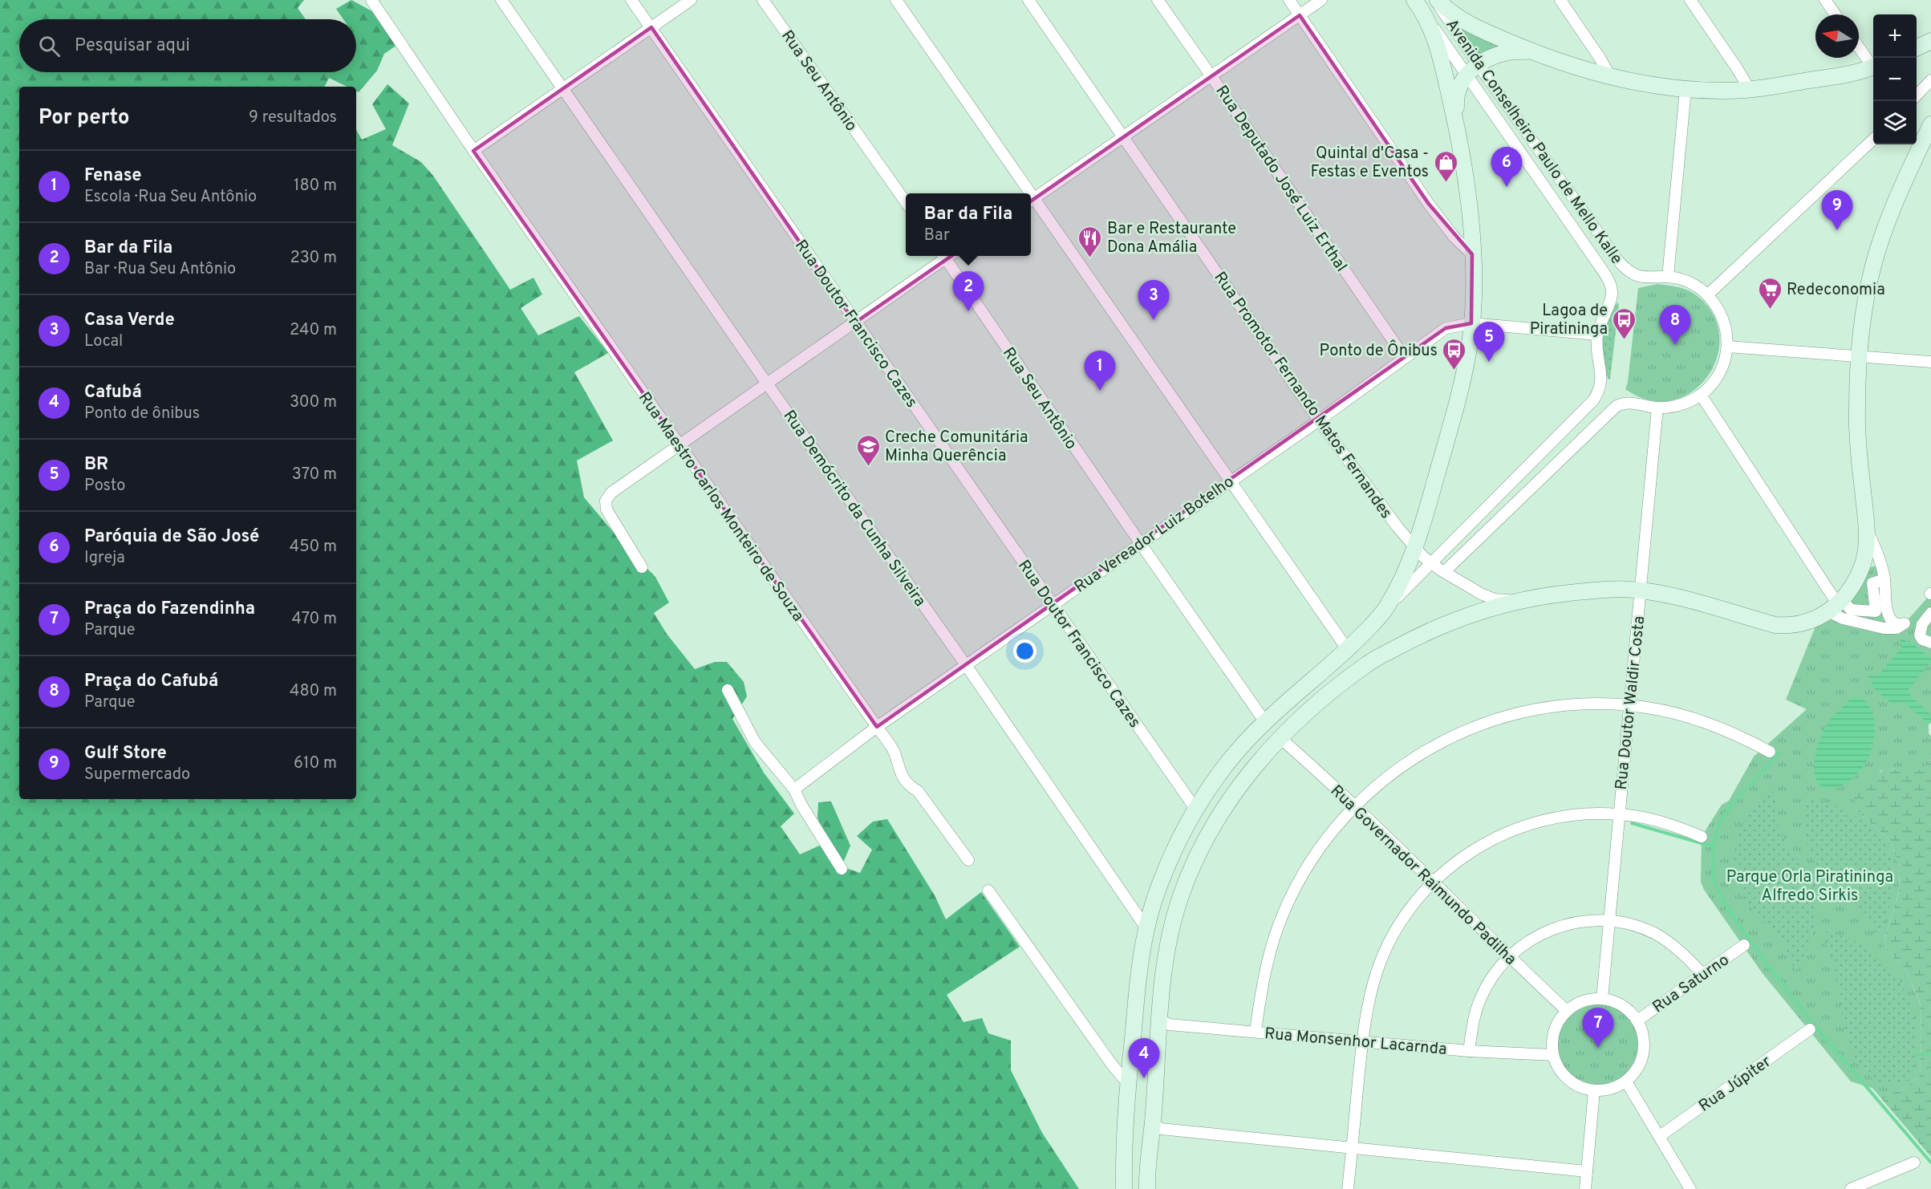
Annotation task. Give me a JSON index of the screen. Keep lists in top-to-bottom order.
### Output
{
  "streets": {
    "street": [
      "Rua Seu Antônio",
      "Avenida Conselheiro Paulo de Mello Kalle",
      "Rua Deputado José Luiz Erthal",
      "Rua Doutor Francisco Cazes",
      "Rua Promotor Fernando Matos Fernandes",
      "Rua Maestro Carlos Monteiro de Souza",
      "Rua Demócrito da Cunha Silveira",
      "Rua Vereador Luiz Botelho",
      "Rua Doutor Waldir Costa",
      "Rua Governador Raimundo Padilha",
      "Rua Saturno",
      "Rua Monsenhor Lacarnda",
      "Rua Júpiter"
    ]
  },
  "crossings": [
    ["Rua Seu Antônio", "Rua Vereador Luiz Botelho"],
    ["Avenida Conselheiro Paulo de Mello Kalle", "Rua Vereador Luiz Botelho"],
    ["Rua Deputado José Luiz Erthal", "Rua Vereador Luiz Botelho"],
    ["Rua Doutor Francisco Cazes", "Rua Vereador Luiz Botelho"],
    ["Rua Promotor Fernando Matos Fernandes", "Rua Vereador Luiz Botelho"],
    ["Rua Maestro Carlos Monteiro de Souza", "Rua Vereador Luiz Botelho"],
    ["Rua Demócrito da Cunha Silveira", "Rua Vereador Luiz Botelho"],
    ["Rua Doutor Waldir Costa", "Rua Governador Raimundo Padilha"],
    ["Rua Doutor Waldir Costa", "Rua Saturno"],
    ["Rua Doutor Waldir Costa", "Rua Monsenhor Lacarnda"],
    ["Rua Governador Raimundo Padilha", "Rua Saturno"],
    ["Rua Governador Raimundo Padilha", "Rua Monsenhor Lacarnda"],
    ["Rua Saturno", "Rua Monsenhor Lacarnda"]
  ],
  "parks": ["Parque Orla Piratininga Alfredo Sirkis"],
  "places": {
    "shop": ["Quintal d'Casa - Festas e Eventos"],
    "restaurant": ["Bar e Restaurante Dona Amália"],
    "supermarket": ["Redeconomia"],
    "bus stop": ["Lagoa de Piratininga", "Ponto de Ônibus"],
    "school or university": ["Creche Comunitária Minha Querência"]
  },
  "north": "left",
  "page": {
    "map_buttons": ["+", "−"],
    "search": "Pesquisar aqui",
    "heading": ["Por perto", "9 resultados"],
    "pins": [
      "6",
      "9",
      "2",
      "3",
      "8",
      "5",
      "1",
      "7",
      "4"
    ],
    "list": [
      {
        "mark": "1",
        "name": "Fenase",
        "note": "Escola · Rua Seu Antônio",
        "value": "180 m"
      },
      {
        "mark": "2",
        "name": "Bar da Fila",
        "note": "Bar · Rua Seu Antônio",
        "value": "230 m"
      },
      {
        "mark": "3",
        "name": "Casa Verde",
        "note": "Local",
        "value": "240 m"
      },
      {
        "mark": "4",
        "name": "Cafubá",
        "note": "Ponto de ônibus",
        "value": "300 m"
      },
      {
        "mark": "5",
        "name": "BR",
        "note": "Posto",
        "value": "370 m"
      },
      {
        "mark": "6",
        "name": "Paróquia de São José",
        "note": "Igreja",
        "value": "450 m"
      },
      {
        "mark": "7",
        "name": "Praça do Fazendinha",
        "note": "Parque",
        "value": "470 m"
      },
      {
        "mark": "8",
        "name": "Praça do Cafubá",
        "note": "Parque",
        "value": "480 m"
      },
      {
        "mark": "9",
        "name": "Gulf Store",
        "note": "Supermercado",
        "value": "610 m"
      }
    ],
    "popup": ["Bar da Fila", "Bar"]
  }
}
